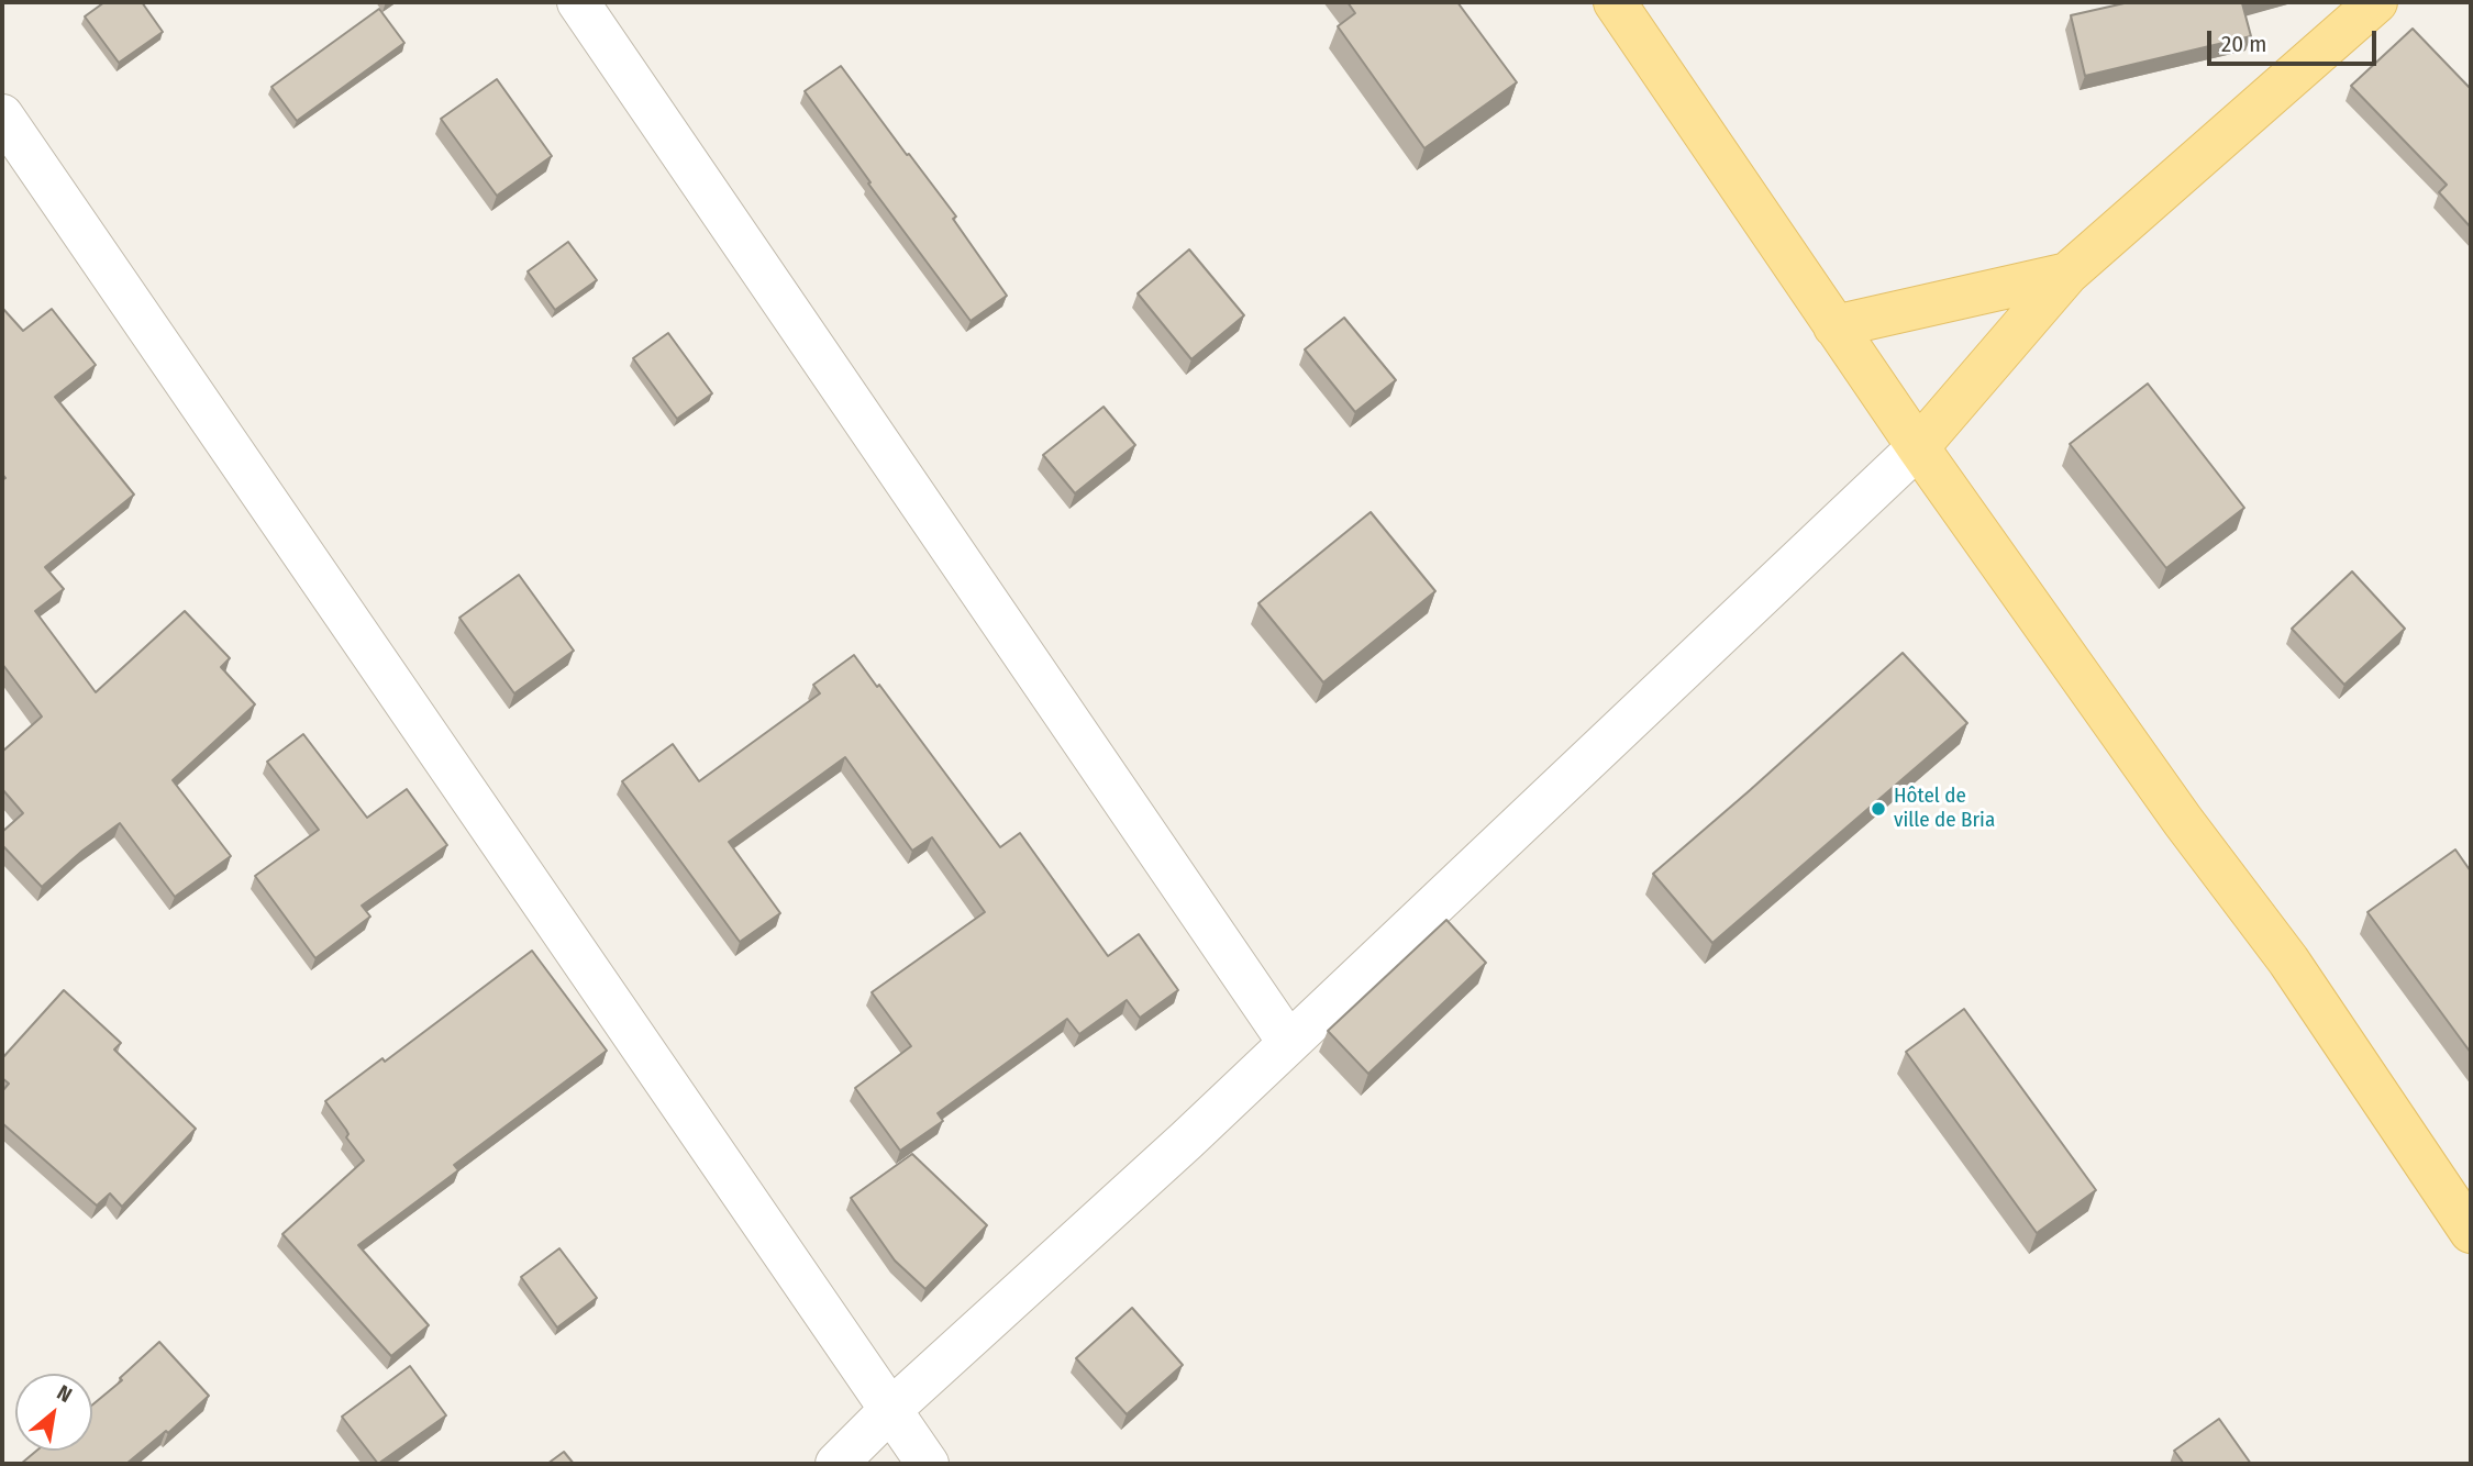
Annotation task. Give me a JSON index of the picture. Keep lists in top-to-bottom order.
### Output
{
  "places": ["Hôtel de ville de Bria"],
  "scale_bar": "20 m",
  "north": "top right"
}
